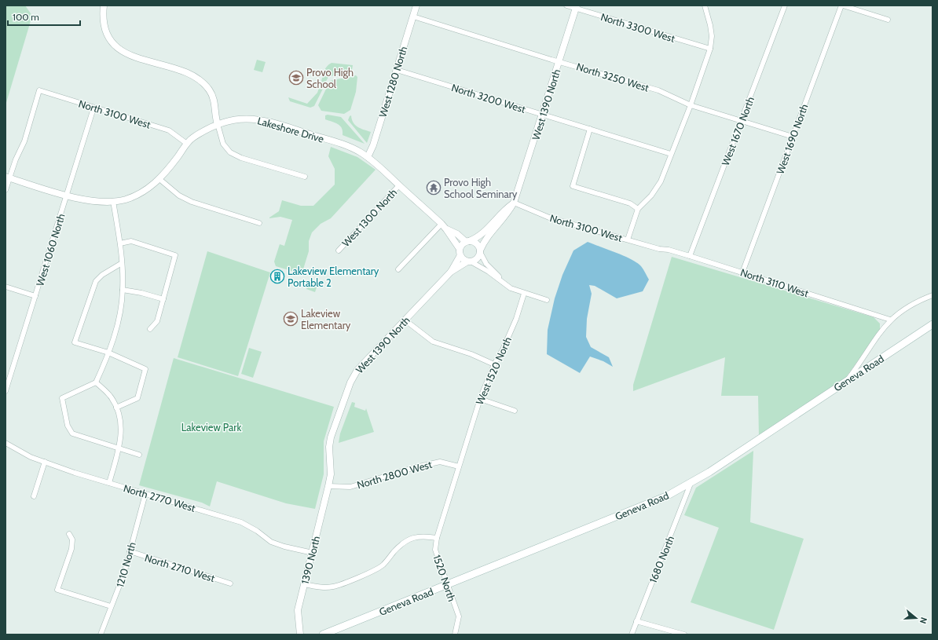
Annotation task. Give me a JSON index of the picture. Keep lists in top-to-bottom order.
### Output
{
  "streets": {
    "main road": ["Geneva Road"],
    "street": [
      "North 3300 West",
      "North 3250 West",
      "West 1280 North",
      "North 3200 West",
      "West 1390 North",
      "North 3100 West",
      "Lakeshore Drive",
      "West 1670 North",
      "West 1690 North",
      "West 1300 North",
      "West 1060 North",
      "North 3110 West",
      "West 1520 North",
      "North 2800 West",
      "North 2770 West",
      "1680 North",
      "1390 North",
      "1210 North",
      "North 2710 West",
      "1520 North"
    ]
  },
  "crossings": [
    ["North 3300 West", "West 1390 North"],
    ["North 3250 West", "West 1280 North"],
    ["North 3250 West", "West 1390 North"],
    ["North 3250 West", "West 1670 North"],
    ["North 3250 West", "West 1690 North"],
    ["West 1280 North", "North 3200 West"],
    ["West 1280 North", "Lakeshore Drive"],
    ["North 3200 West", "West 1390 North"],
    ["West 1390 North", "North 3100 West"],
    ["West 1390 North", "Lakeshore Drive"],
    ["West 1390 North", "North 2800 West"],
    ["West 1390 North", "1390 North"],
    ["North 3100 West", "Lakeshore Drive"],
    ["North 3100 West", "West 1060 North"],
    ["North 3100 West", "North 3110 West"],
    ["Lakeshore Drive", "West 1300 North"],
    ["Lakeshore Drive", "West 1060 North"],
    ["West 1670 North", "North 3110 West"],
    ["West 1690 North", "North 3110 West"],
    ["West 1520 North", "North 2800 West"],
    ["West 1520 North", "1520 North"],
    ["Geneva Road", "1680 North"],
    ["Geneva Road", "1520 North"],
    ["North 2800 West", "1390 North"],
    ["North 2800 West", "1520 North"],
    ["North 2770 West", "1390 North"],
    ["North 2770 West", "1210 North"],
    ["1210 North", "North 2710 West"]
  ],
  "parks": ["Lakeview Park"],
  "places": {
    "school or university": ["Provo High School", "Lakeview Elementary"],
    "temple": ["Provo High School Seminary"],
    "building": ["Lakeview Elementary Portable 2"]
  },
  "scale_bar": "100 m",
  "north": "right"
}
